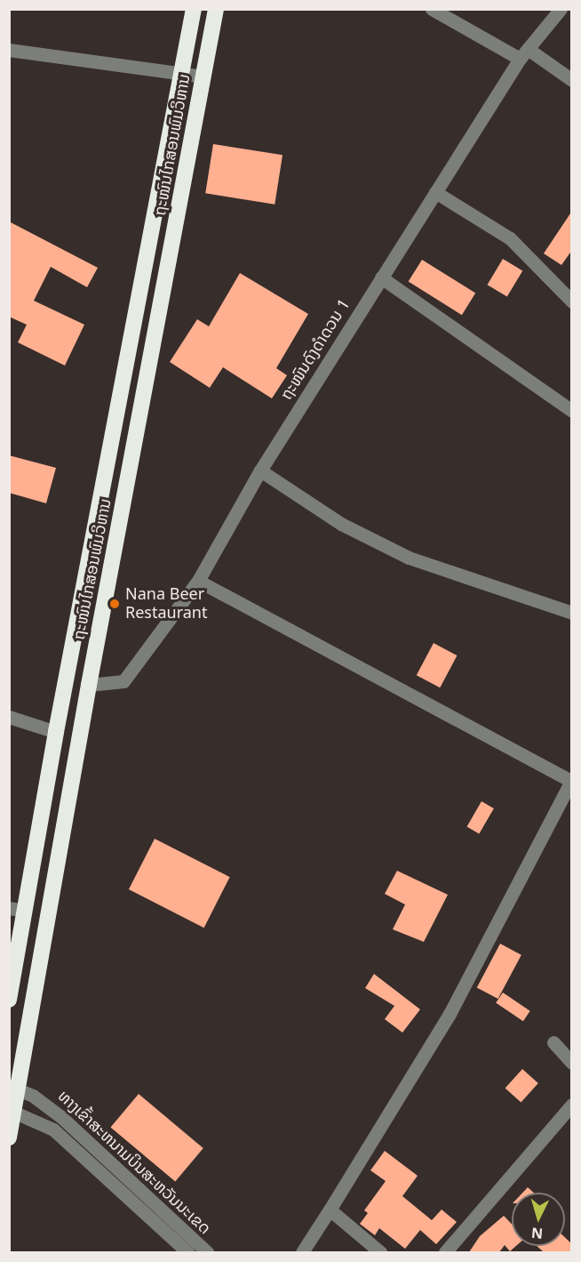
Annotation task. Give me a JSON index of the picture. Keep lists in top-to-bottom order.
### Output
{
  "streets": {
    "highway": ["ຖະໜົນໄກສອນພົມວິຫານ"],
    "street": ["ຖະໜົນດົງດຳດວນ 1", "ທາງເຂົ້າສະຫນາມບິນສະຫວັນນະເຂດ"]
  },
  "crossings": [
    ["ຖະໜົນໄກສອນພົມວິຫານ", "ຖະໜົນດົງດຳດວນ 1"],
    ["ຖະໜົນໄກສອນພົມວິຫານ", "ທາງເຂົ້າສະຫນາມບິນສະຫວັນນະເຂດ"]
  ],
  "places": ["Nana Beer Restaurant"],
  "north": "bottom"
}
